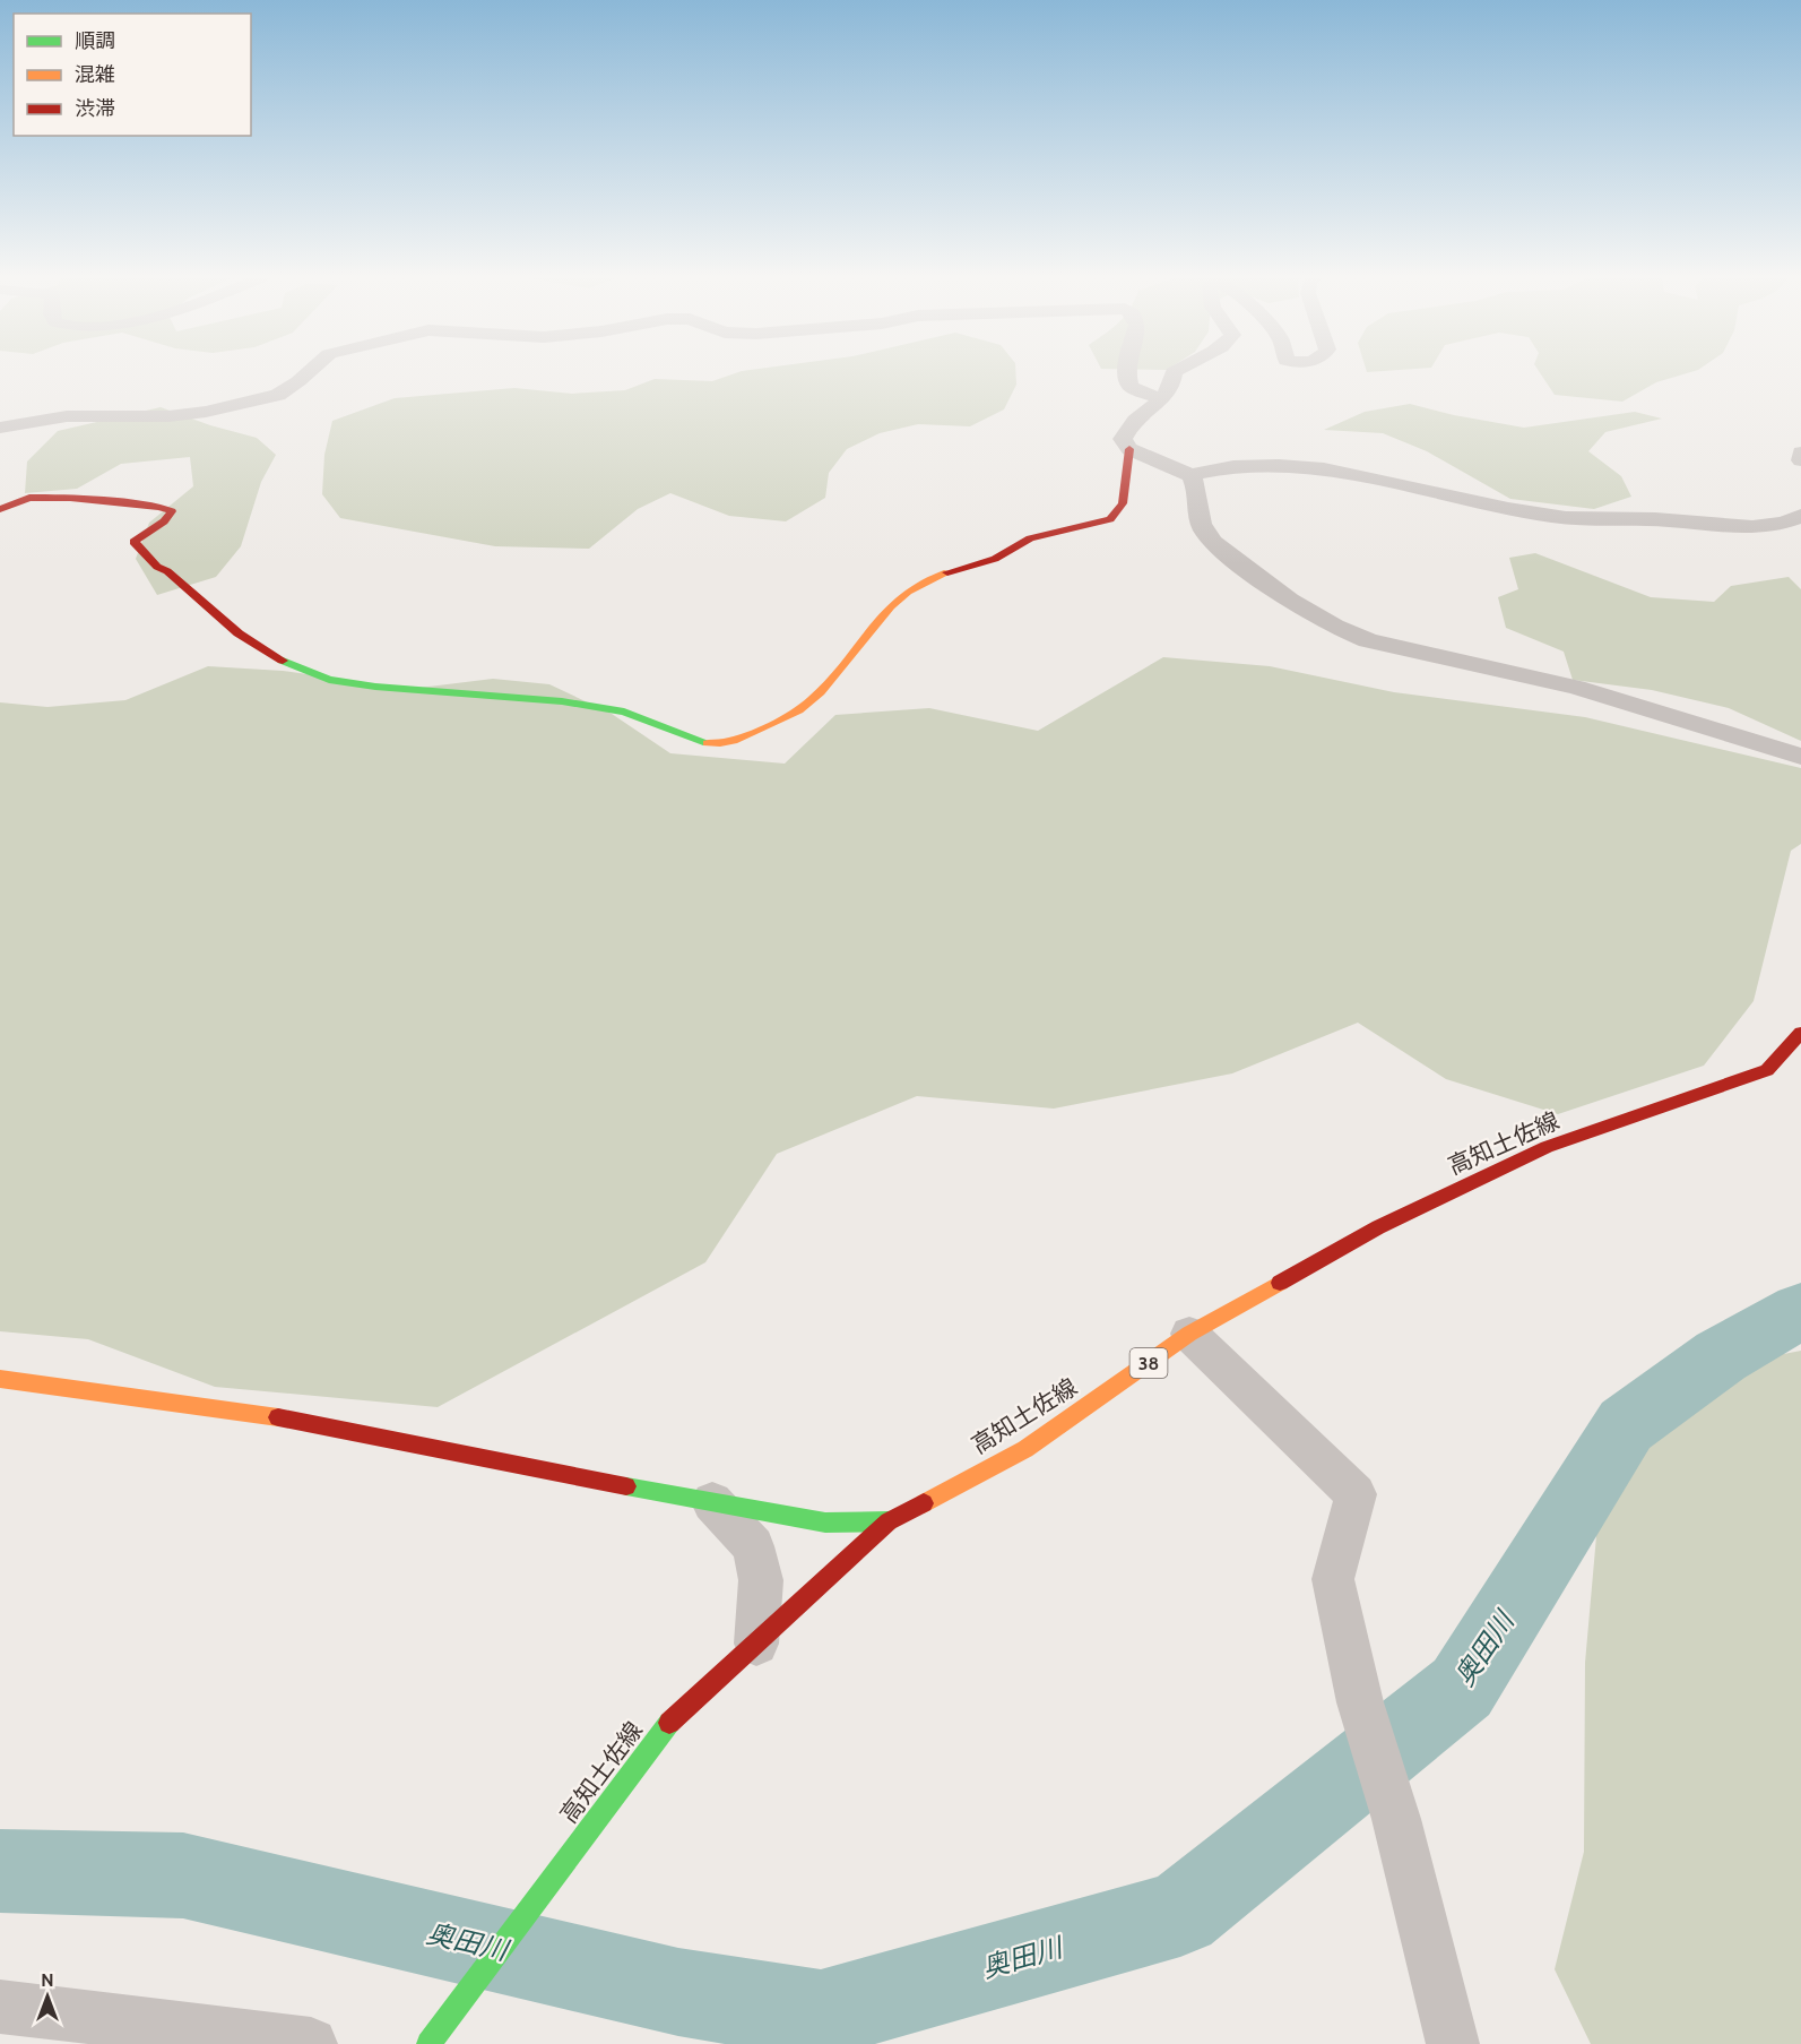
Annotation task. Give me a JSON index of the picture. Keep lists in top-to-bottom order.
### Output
{
  "streets": {
    "street": ["高知土佐線", "38"]
  },
  "water": ["奥田川"],
  "legend": ["順調", "混雑", "渋滞"],
  "north": "top"
}
